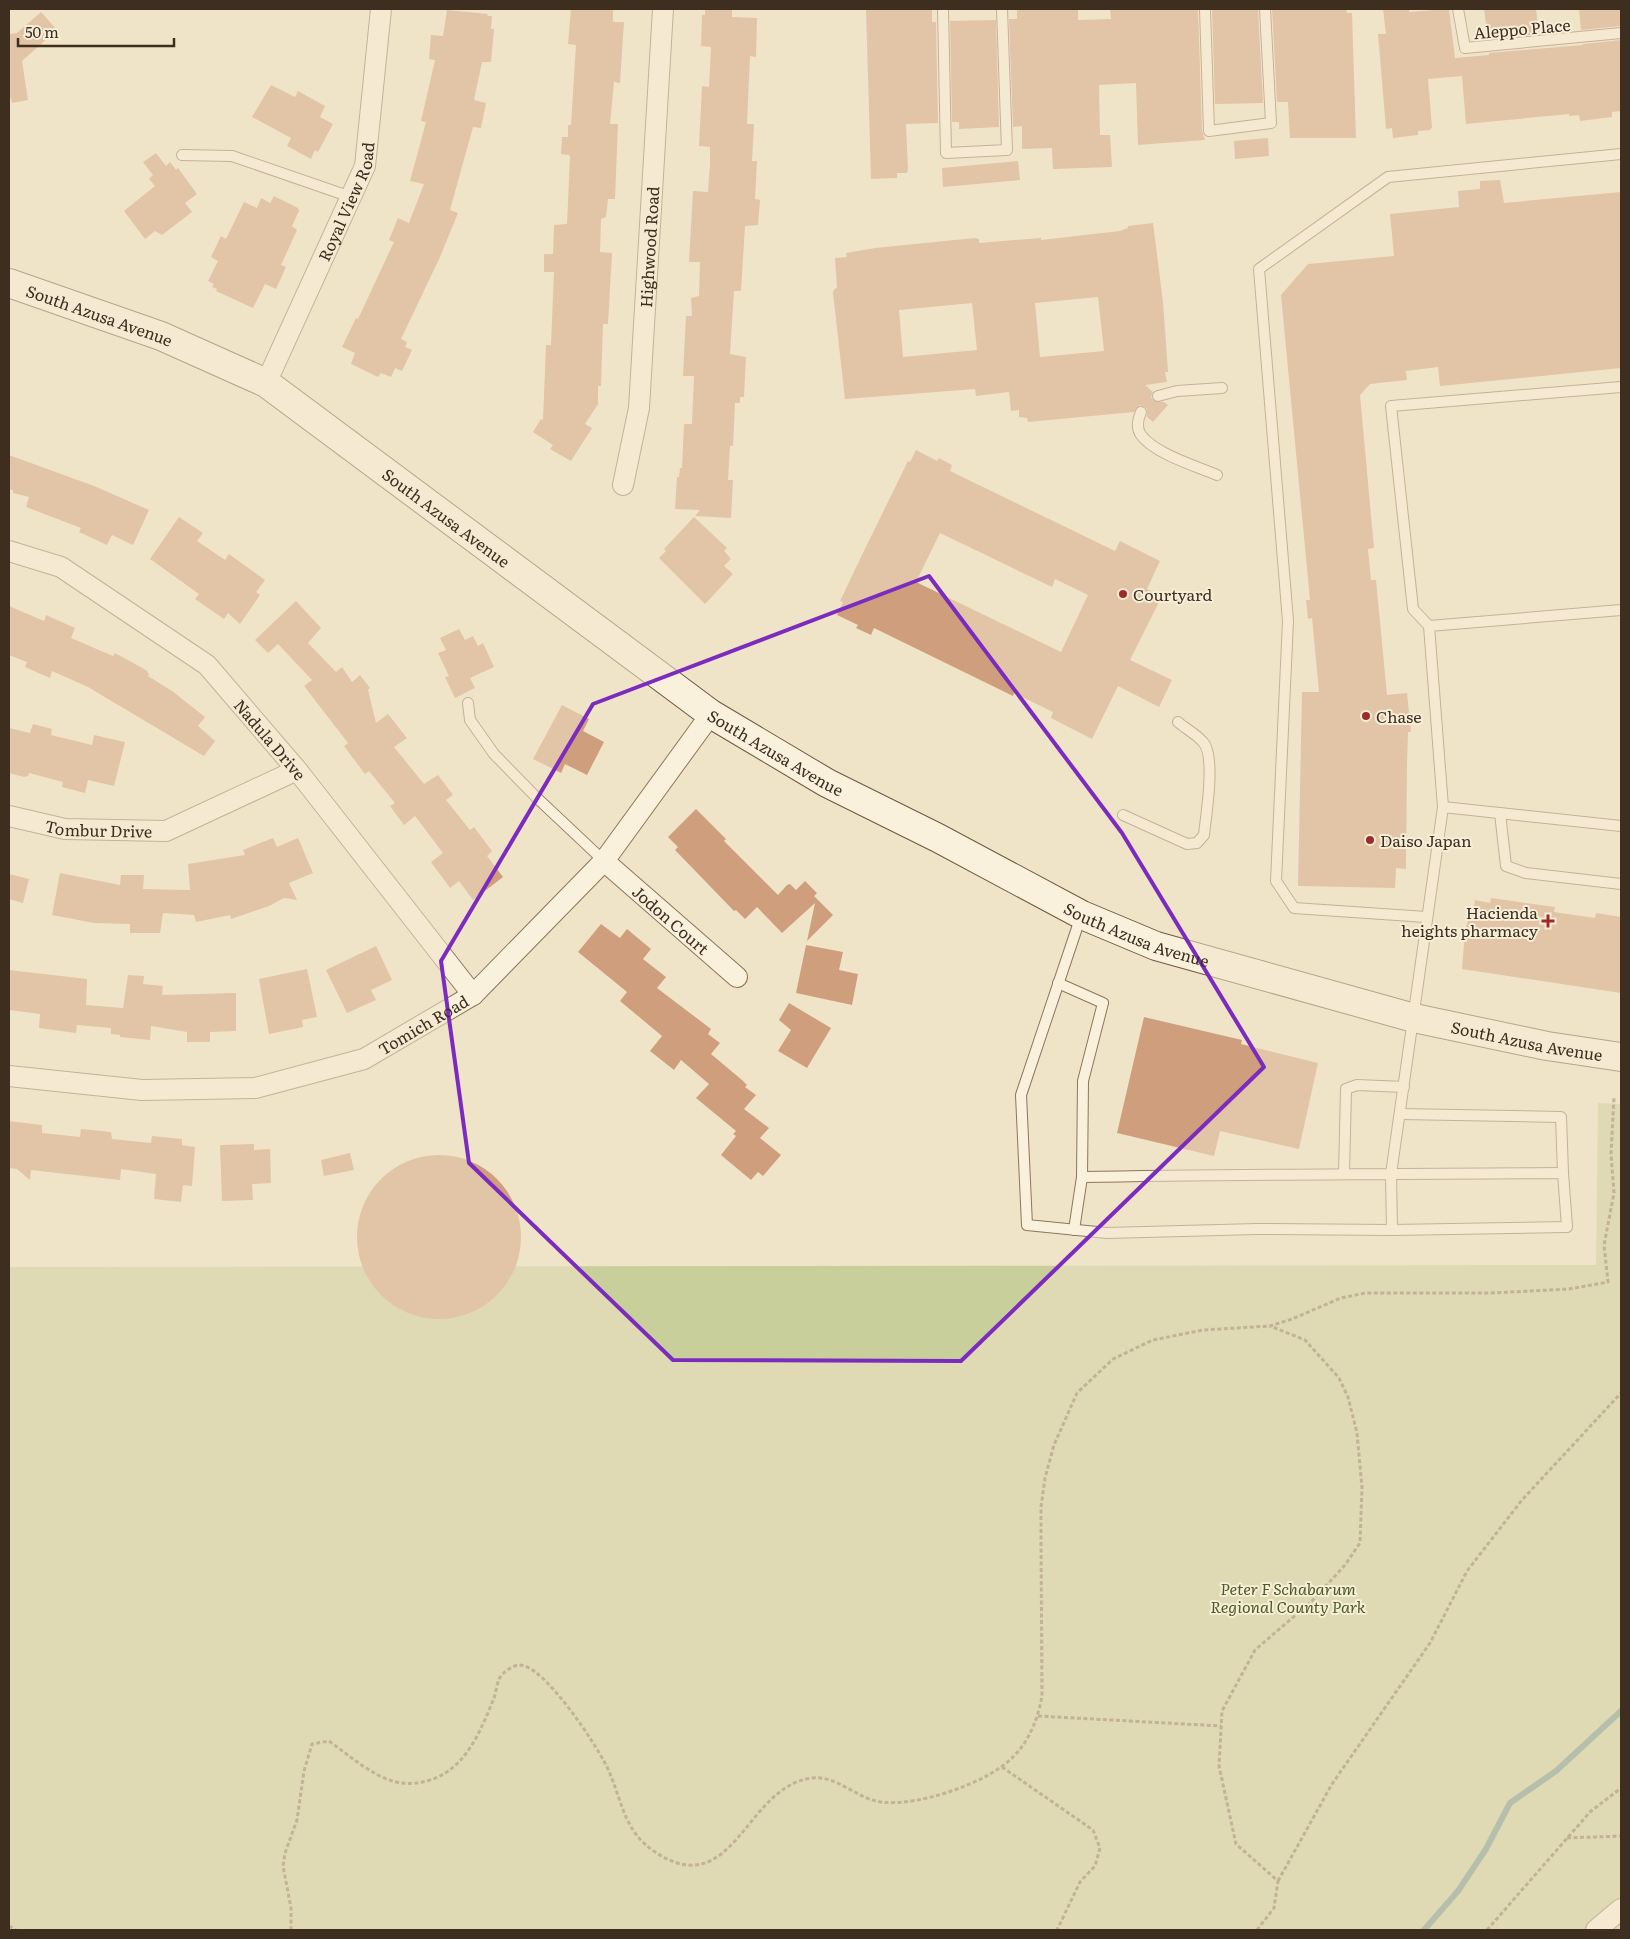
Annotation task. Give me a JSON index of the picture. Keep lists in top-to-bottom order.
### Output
{
  "streets": {
    "street": [
      "Royal View Road",
      "Highwood Road",
      "South Azusa Avenue",
      "Nadula Drive",
      "Tombur Drive",
      "Jodon Court",
      "Tomich Road"
    ],
    "lane": ["Aleppo Place"]
  },
  "crossings": [
    ["Royal View Road", "South Azusa Avenue"],
    ["South Azusa Avenue", "Tomich Road"],
    ["Nadula Drive", "Tombur Drive"],
    ["Nadula Drive", "Tomich Road"],
    ["Jodon Court", "Tomich Road"]
  ],
  "parks": ["Peter F Schabarum Regional County Park"],
  "places": {
    "other": ["Courtyard", "Chase", "Daiso Japan"],
    "health": ["Hacienda heights pharmacy"]
  },
  "scale_bar": "50 m"
}
